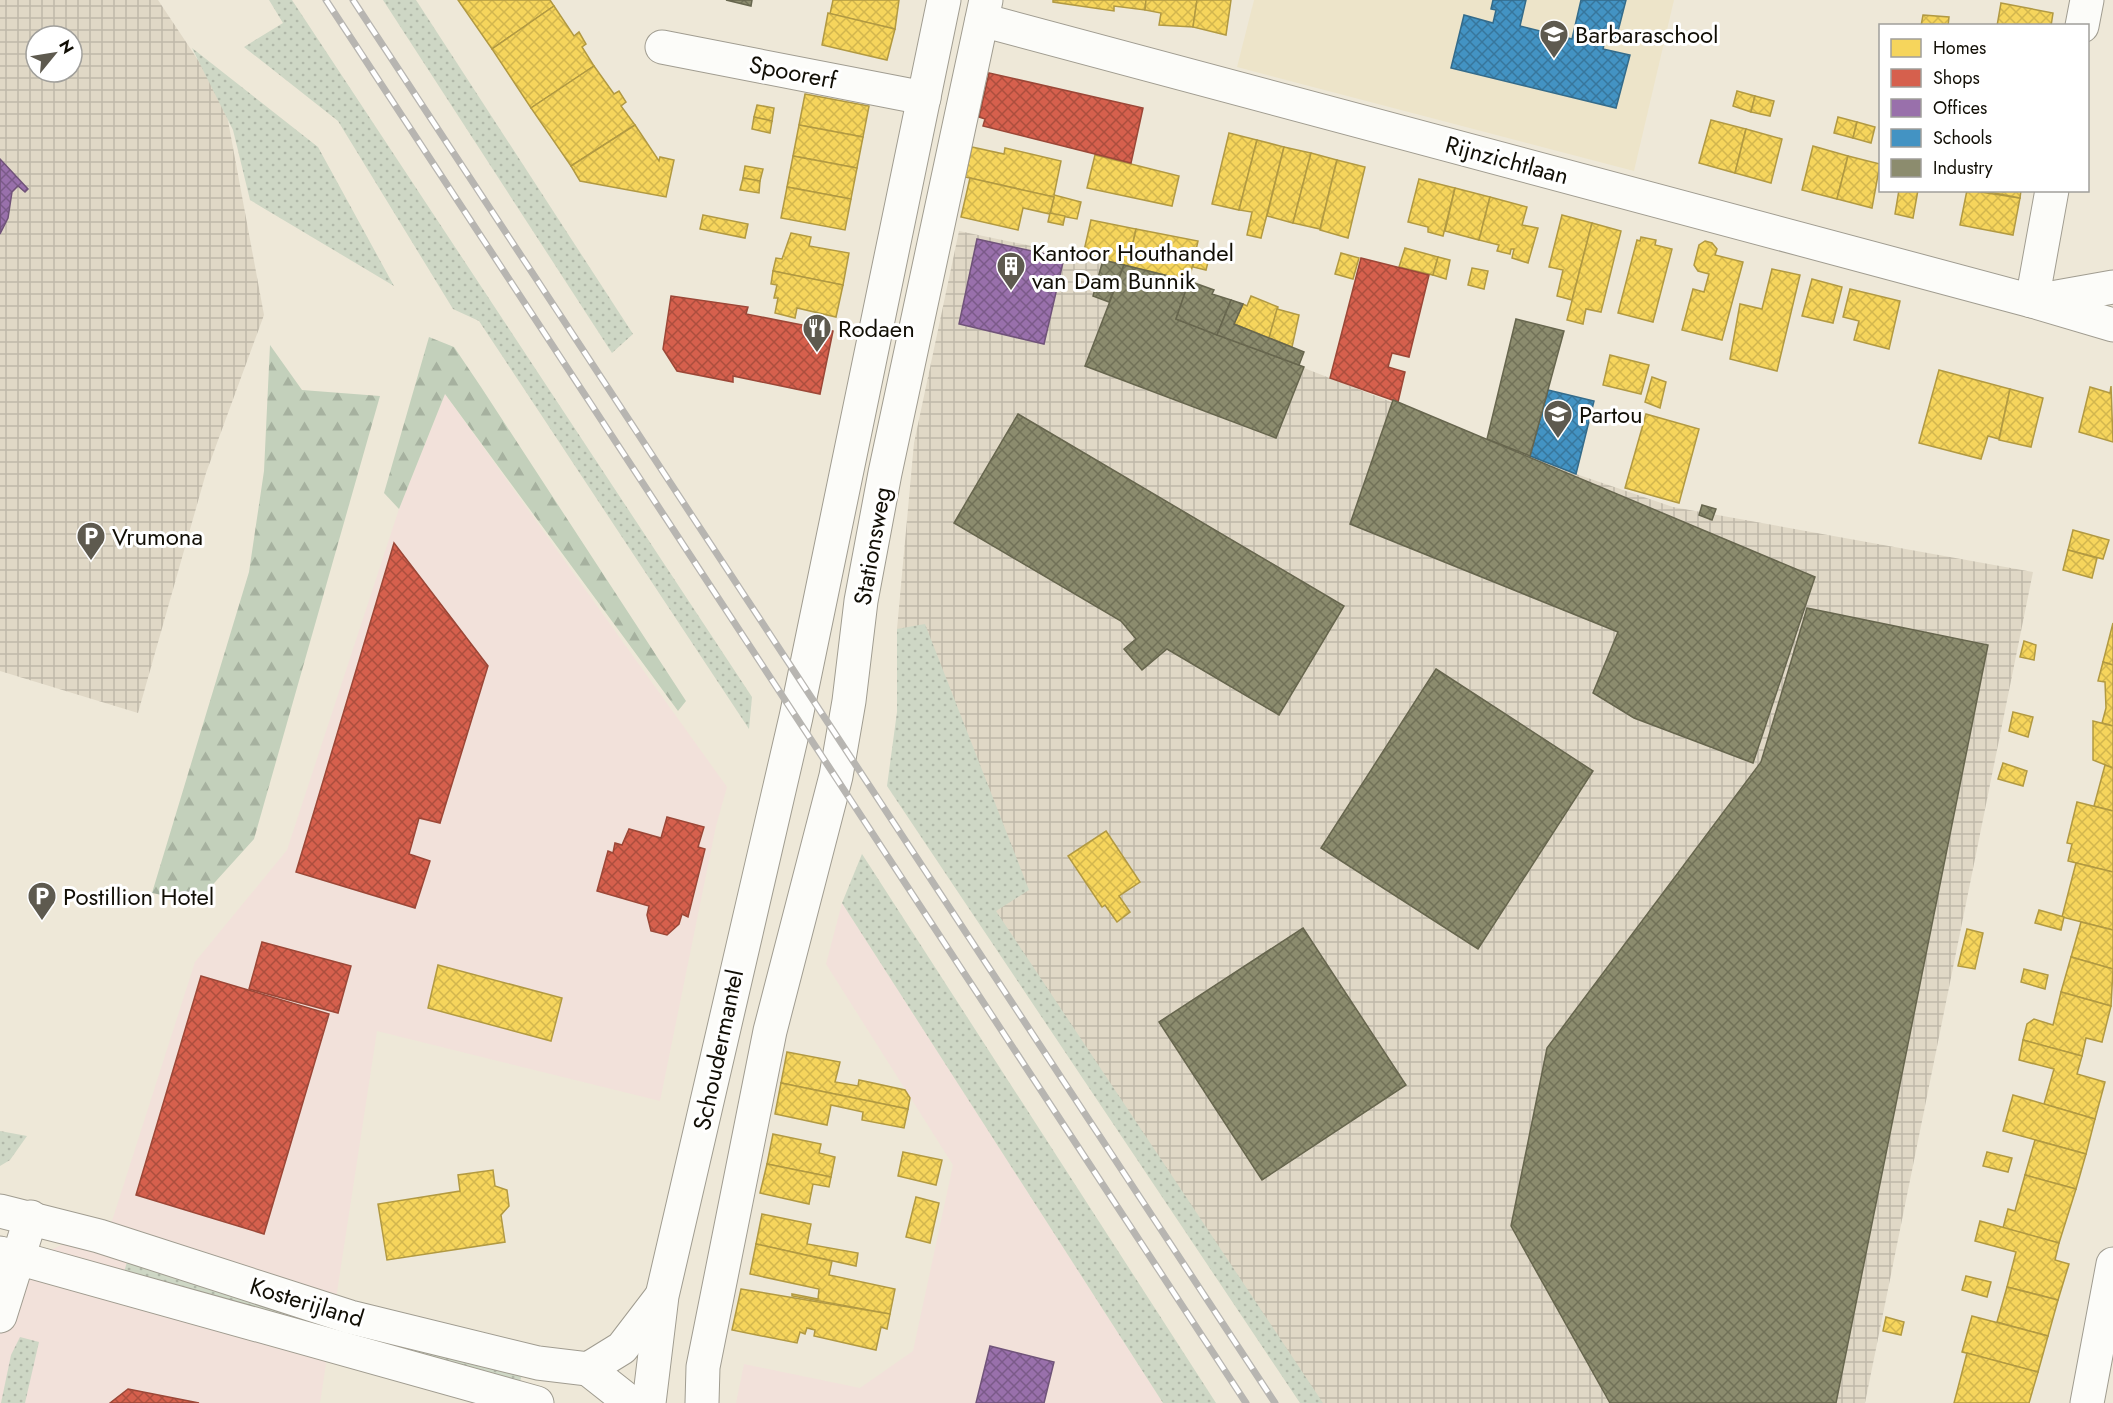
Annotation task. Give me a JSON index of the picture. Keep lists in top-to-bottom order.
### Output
{
  "streets": {
    "street": [
      "Spoorerf",
      "Rijnzichtlaan",
      "Stationsweg",
      "Schoudermantel",
      "Kosterijland"
    ]
  },
  "crossings": [
    ["Spoorerf", "Stationsweg"],
    ["Rijnzichtlaan", "Stationsweg"],
    ["Stationsweg", "Schoudermantel"]
  ],
  "places": {
    "school or university": ["Barbaraschool", "Partou"],
    "building": ["Kantoor Houthandel van Dam Bunnik"],
    "restaurant": ["Rodaen"],
    "parking": ["Vrumona", "Postillion Hotel"]
  },
  "legend": [
    "Homes",
    "Shops",
    "Offices",
    "Schools",
    "Industry"
  ],
  "north": "top right"
}
